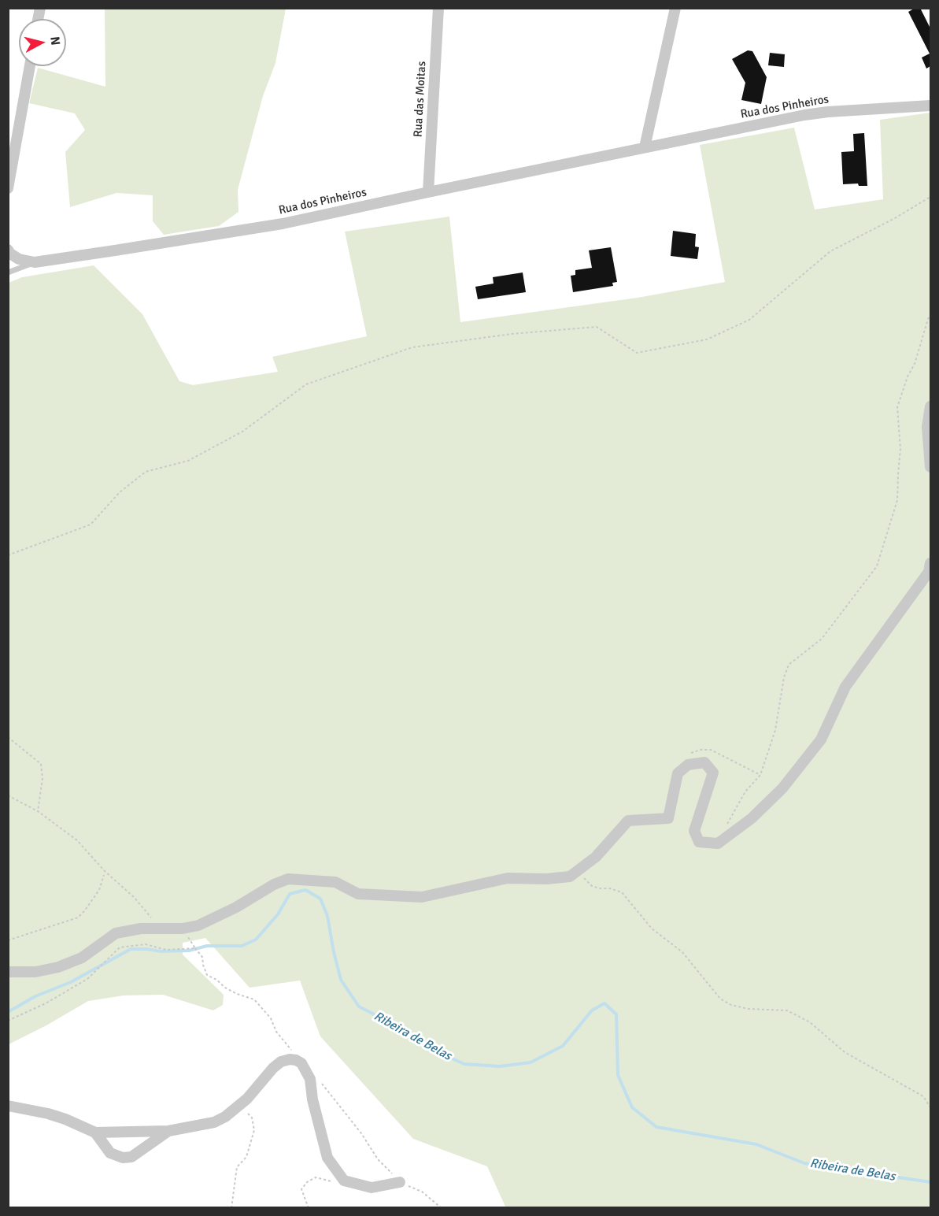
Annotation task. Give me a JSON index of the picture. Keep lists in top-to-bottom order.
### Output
{
  "streets": {
    "street": ["Rua das Moitas", "Rua dos Pinheiros"]
  },
  "crossings": [
    ["Rua das Moitas", "Rua dos Pinheiros"]
  ],
  "water": ["Ribeira de Belas"],
  "north": "right"
}
